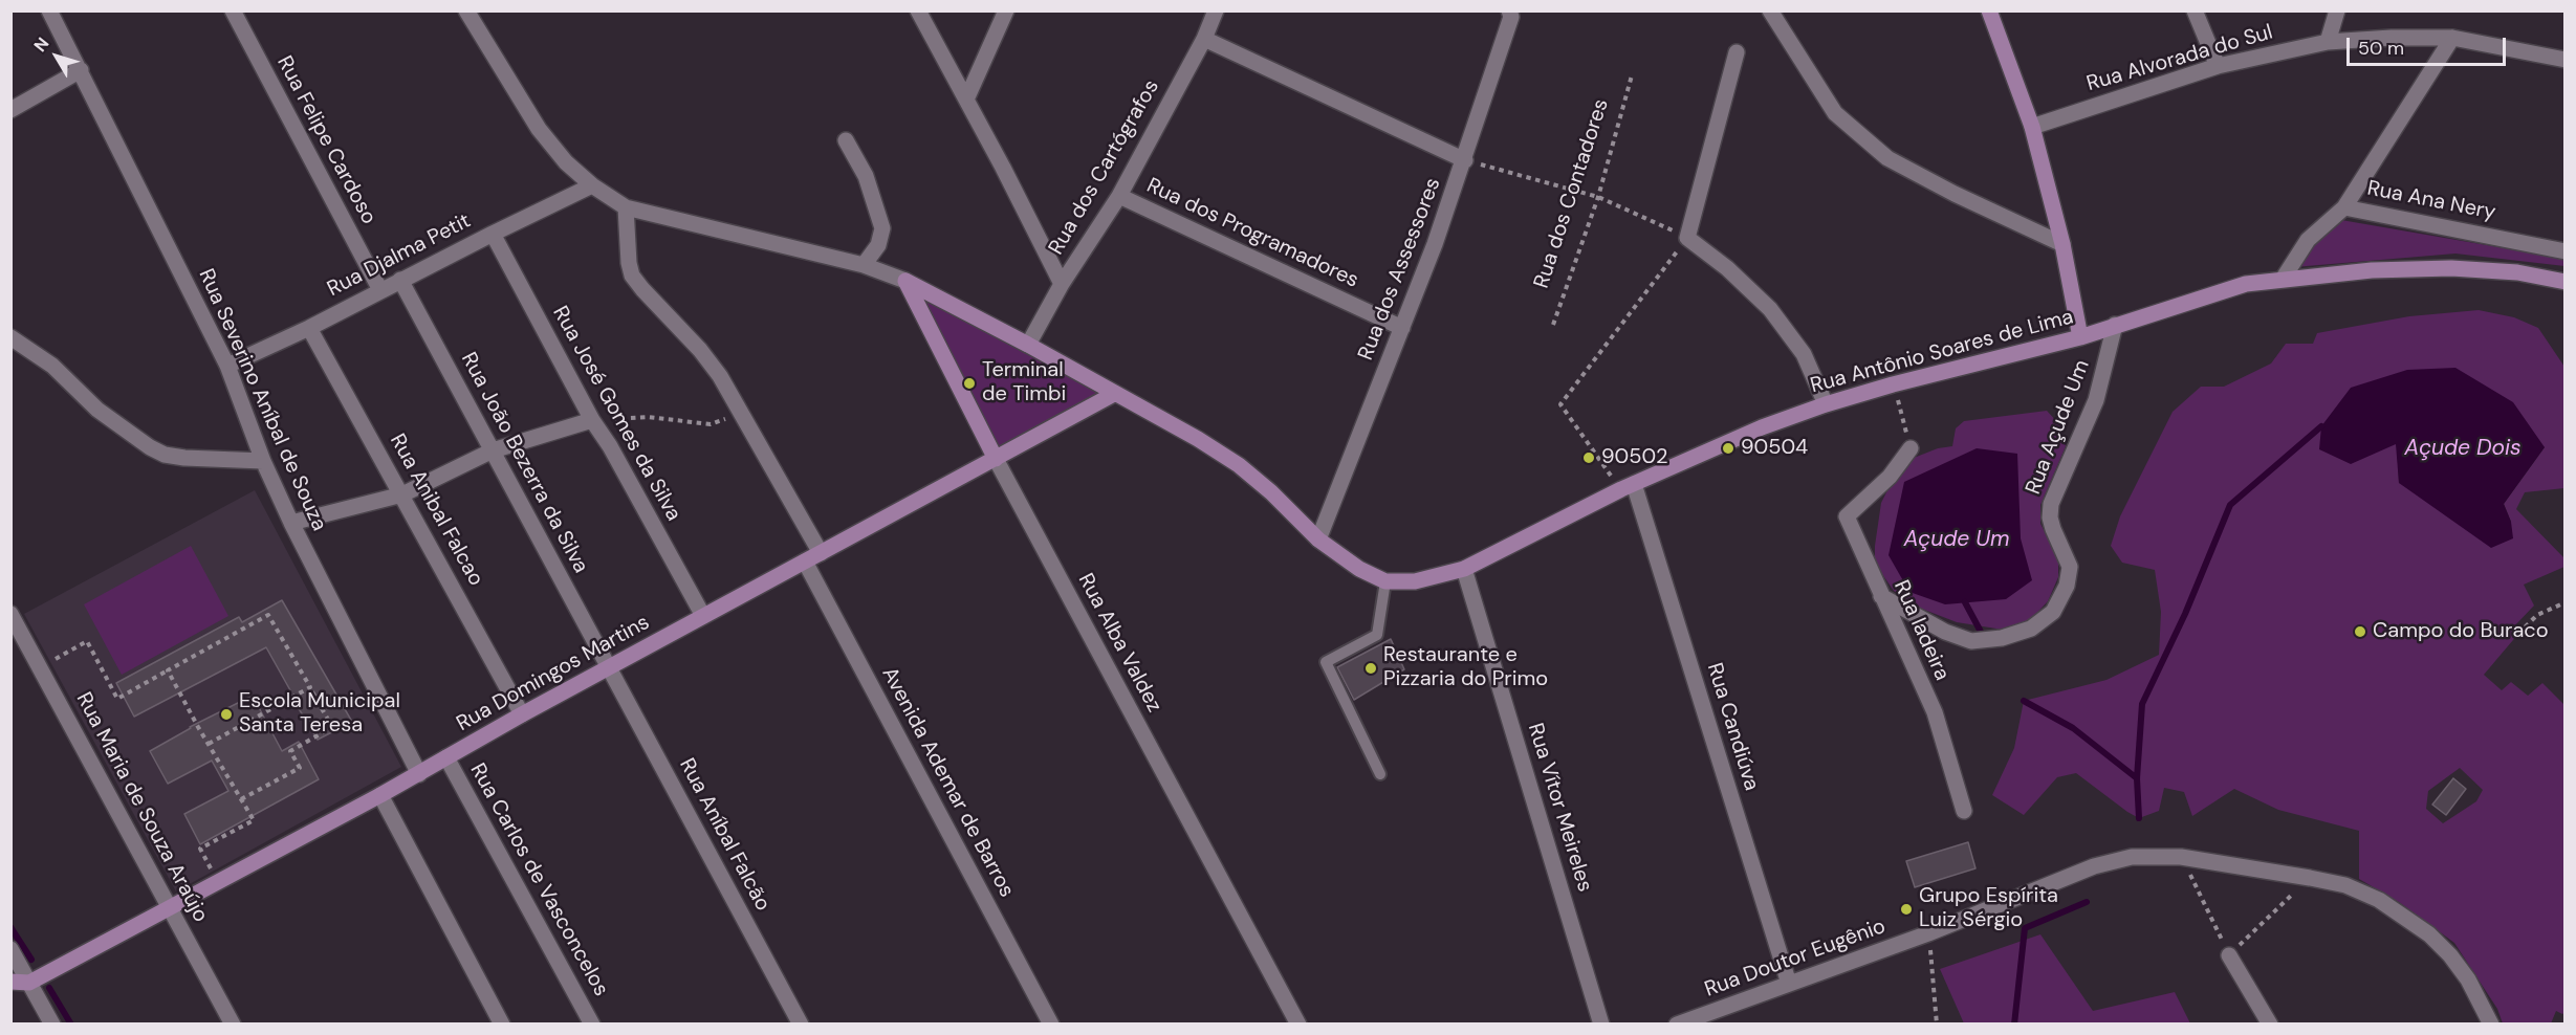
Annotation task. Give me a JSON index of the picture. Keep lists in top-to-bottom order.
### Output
{
  "streets": {
    "street": [
      "Rua Alvorada do Sul",
      "Rua Felipe Cardoso",
      "Rua dos Cartógrafos",
      "Rua Ana Nery",
      "Rua dos Programadores",
      "Rua Djalma Petit",
      "Rua dos Assessores",
      "Rua Antônio Soares de Lima",
      "Rua Severino Aníbal de Souza",
      "Rua José Gomes da Silva",
      "Rua Açude Um",
      "Rua João Bezerra da Silva",
      "Rua Anibal Falcao",
      "Rua ladeira",
      "Rua Alba Valdez",
      "Rua Domingos Martins",
      "Rua Candiúva",
      "Avenida Ademar de Barros",
      "Rua Maria de Souza Araújo",
      "Rua Vítor Meireles",
      "Rua Aníbal Falcão",
      "Rua Carlos de Vasconcelos",
      "Rua Doutor Eugênio"
    ],
    "path": ["Rua dos Contadores"]
  },
  "crossings": [
    ["Rua Felipe Cardoso", "Rua Djalma Petit"],
    ["Rua dos Cartógrafos", "Rua dos Programadores"],
    ["Rua dos Cartógrafos", "Rua Antônio Soares de Lima"],
    ["Rua Ana Nery", "Rua Antônio Soares de Lima"],
    ["Rua dos Programadores", "Rua dos Assessores"],
    ["Rua Djalma Petit", "Rua Severino Aníbal de Souza"],
    ["Rua Djalma Petit", "Rua José Gomes da Silva"],
    ["Rua Djalma Petit", "Rua João Bezerra da Silva"],
    ["Rua Djalma Petit", "Rua Anibal Falcao"],
    ["Rua dos Assessores", "Rua Antônio Soares de Lima"],
    ["Rua Antônio Soares de Lima", "Rua Açude Um"],
    ["Rua Antônio Soares de Lima", "Rua Alba Valdez"],
    ["Rua Antônio Soares de Lima", "Rua Domingos Martins"],
    ["Rua Antônio Soares de Lima", "Rua Candiúva"],
    ["Rua Antônio Soares de Lima", "Rua Vítor Meireles"],
    ["Rua Severino Aníbal de Souza", "Rua Domingos Martins"],
    ["Rua José Gomes da Silva", "Rua Domingos Martins"],
    ["Rua Açude Um", "Rua ladeira"],
    ["Rua João Bezerra da Silva", "Rua Domingos Martins"],
    ["Rua João Bezerra da Silva", "Rua Aníbal Falcão"],
    ["Rua Anibal Falcao", "Rua Domingos Martins"],
    ["Rua Alba Valdez", "Rua Domingos Martins"],
    ["Rua Domingos Martins", "Avenida Ademar de Barros"],
    ["Rua Domingos Martins", "Rua Maria de Souza Araújo"],
    ["Rua Domingos Martins", "Rua Aníbal Falcão"],
    ["Rua Domingos Martins", "Rua Carlos de Vasconcelos"],
    ["Rua Candiúva", "Rua Doutor Eugênio"]
  ],
  "water": ["Açude Dois", "Açude Um"],
  "places": [
    "Terminal de Timbi",
    "90504",
    "90502",
    "Campo do Buraco",
    "Restaurante e Pizzaria do Primo",
    "Escola Municipal Santa Teresa",
    "Grupo Espírita Luiz Sérgio"
  ],
  "scale_bar": "50 m",
  "north": "top left"
}
